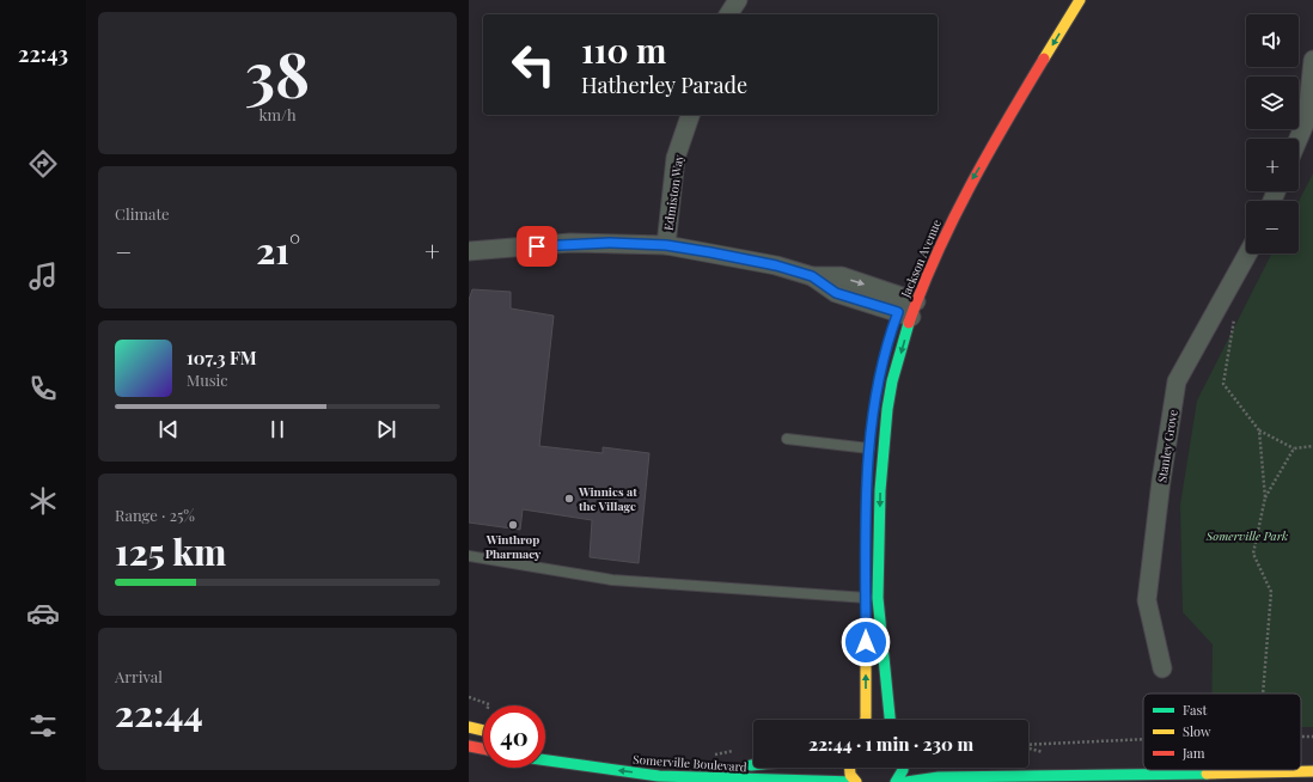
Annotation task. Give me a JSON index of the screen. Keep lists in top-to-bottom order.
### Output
{
  "streets": {
    "main road": ["Jackson Avenue", "Somerville Boulevard"],
    "street": ["Edmiston Way", "Stanley Grove"]
  },
  "one_way": ["Jackson Avenue", "Somerville Boulevard"],
  "parks": ["Somerville Park"],
  "places": ["Winnies at the Village", "Winthrop Pharmacy"],
  "legend": ["Fast", "Slow", "Jam"],
  "page": {
    "tabs": "22:43",
    "tile": [
      ["38", "km/h"],
      "Climate",
      ["Range · 25%", "125 km"],
      ["Arrival", "22:44"]
    ],
    "map_buttons": ["+", "−"],
    "turn": ["110 m", "Hatherley Parade"],
    "heat": ["−", "21°", "+"],
    "song": ["107.3 FM", "Music"],
    "limit": "40",
    "trip": "22:44 · 1 min · 230 m"
  }
}
